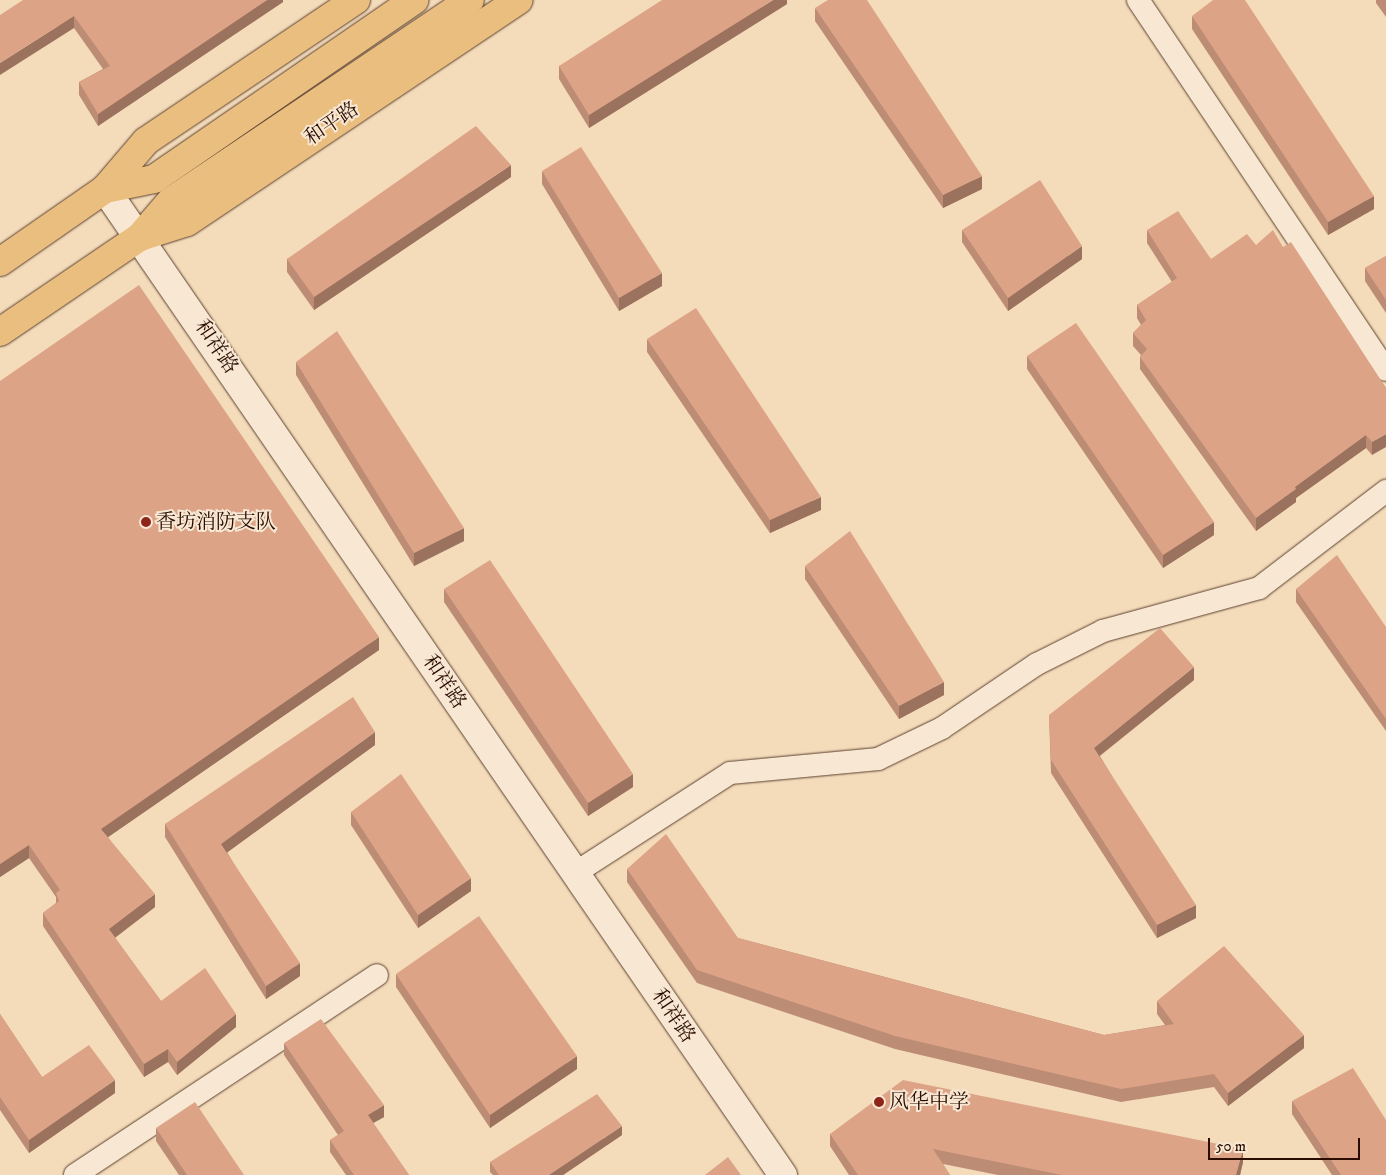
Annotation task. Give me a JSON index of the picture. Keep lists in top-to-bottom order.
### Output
{
  "streets": {
    "main road": ["和平路"],
    "street": ["和祥路"]
  },
  "crossings": [
    ["和平路", "和祥路"]
  ],
  "places": ["香坊消防支队", "风华中学"],
  "scale_bar": "50 m"
}
